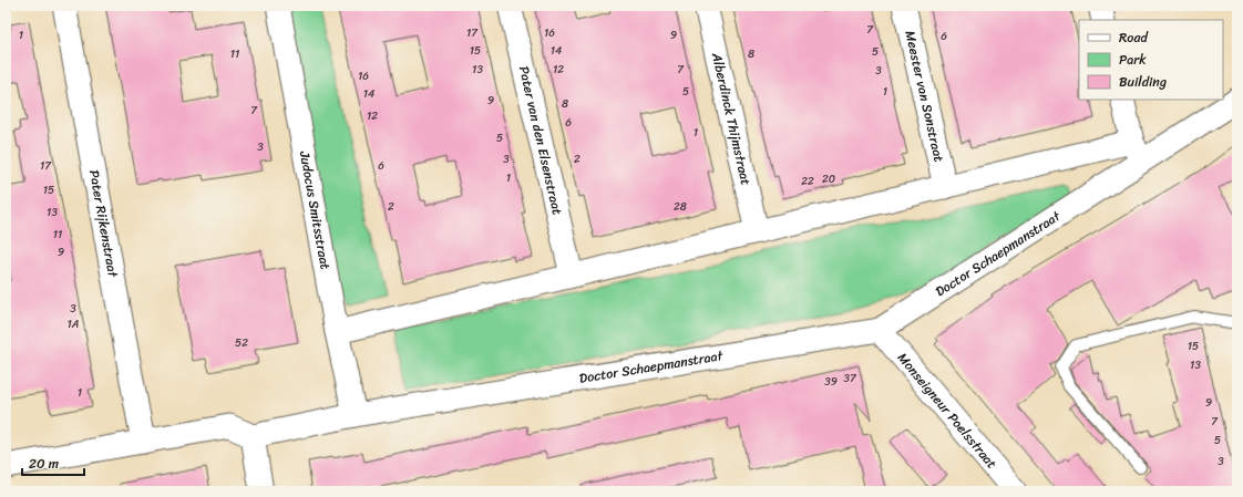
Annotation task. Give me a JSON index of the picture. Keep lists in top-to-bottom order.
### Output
{
  "streets": {
    "street": [
      "Meester van Sonstraat",
      "Alberdinck Thijmstraat",
      "Pater van den Elsenstraat",
      "Judocus Smitsstraat",
      "Pater Rijkenstraat",
      "Doctor Schaepmanstraat",
      "Monseigneur Poelsstraat"
    ]
  },
  "crossings": [
    ["Meester van Sonstraat", "Doctor Schaepmanstraat"],
    ["Alberdinck Thijmstraat", "Doctor Schaepmanstraat"],
    ["Pater van den Elsenstraat", "Doctor Schaepmanstraat"],
    ["Judocus Smitsstraat", "Doctor Schaepmanstraat"],
    ["Doctor Schaepmanstraat", "Monseigneur Poelsstraat"]
  ],
  "house_numbers": [
    "7",
    "17",
    "16",
    "1",
    "9",
    "6",
    "15",
    "14",
    "5",
    "11",
    "8",
    "13",
    "12",
    "7",
    "3",
    "16",
    "5",
    "1",
    "14",
    "9",
    "8",
    "7",
    "12",
    "6",
    "1",
    "5",
    "3",
    "3",
    "2",
    "17",
    "6",
    "1",
    "20",
    "22",
    "15",
    "2",
    "28",
    "13",
    "11",
    "9",
    "3",
    "1A",
    "52",
    "15",
    "13",
    "37",
    "39",
    "1",
    "9",
    "7",
    "5",
    "3"
  ],
  "legend": ["Road", "Park", "Building"],
  "scale_bar": "20 m"
}
